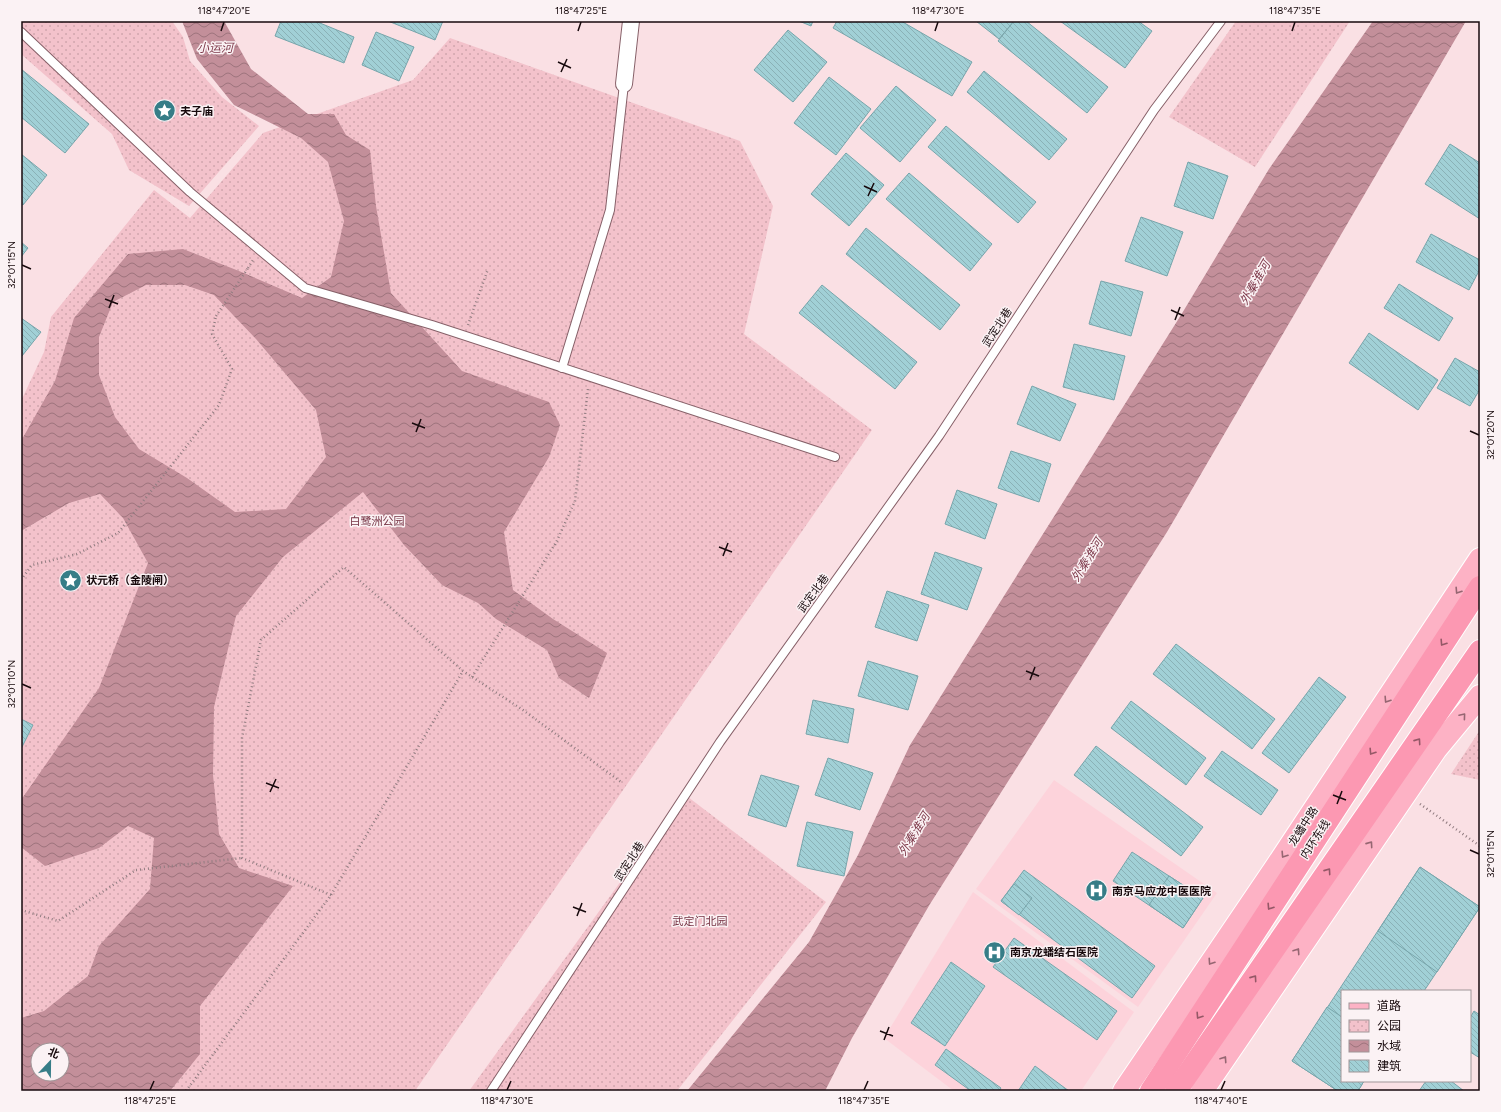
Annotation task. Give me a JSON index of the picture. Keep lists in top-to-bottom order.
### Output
{
  "streets": {
    "highway": ["内环东线"],
    "main road": ["龙蟠中路"],
    "lane": ["武定北巷"]
  },
  "water": ["小运河", "外秦淮河"],
  "parks": ["白鹭洲公园", "武定门北园"],
  "places": {
    "place": ["夫子庙", "状元桥（金陵闸）"],
    "hospital": ["南京马应龙中医医院", "南京龙蟠结石医院"]
  },
  "legend": [
    "道路",
    "公园",
    "水域",
    "建筑"
  ],
  "north": "top",
  "coordinates": [
    "118°47'20\"E",
    "118°47'25\"E",
    "118°47'30\"E",
    "118°47'35\"E",
    "32°01'15\"N",
    "32°01'20\"N",
    "32°01'10\"N",
    "118°47'40\"E"
  ]
}
